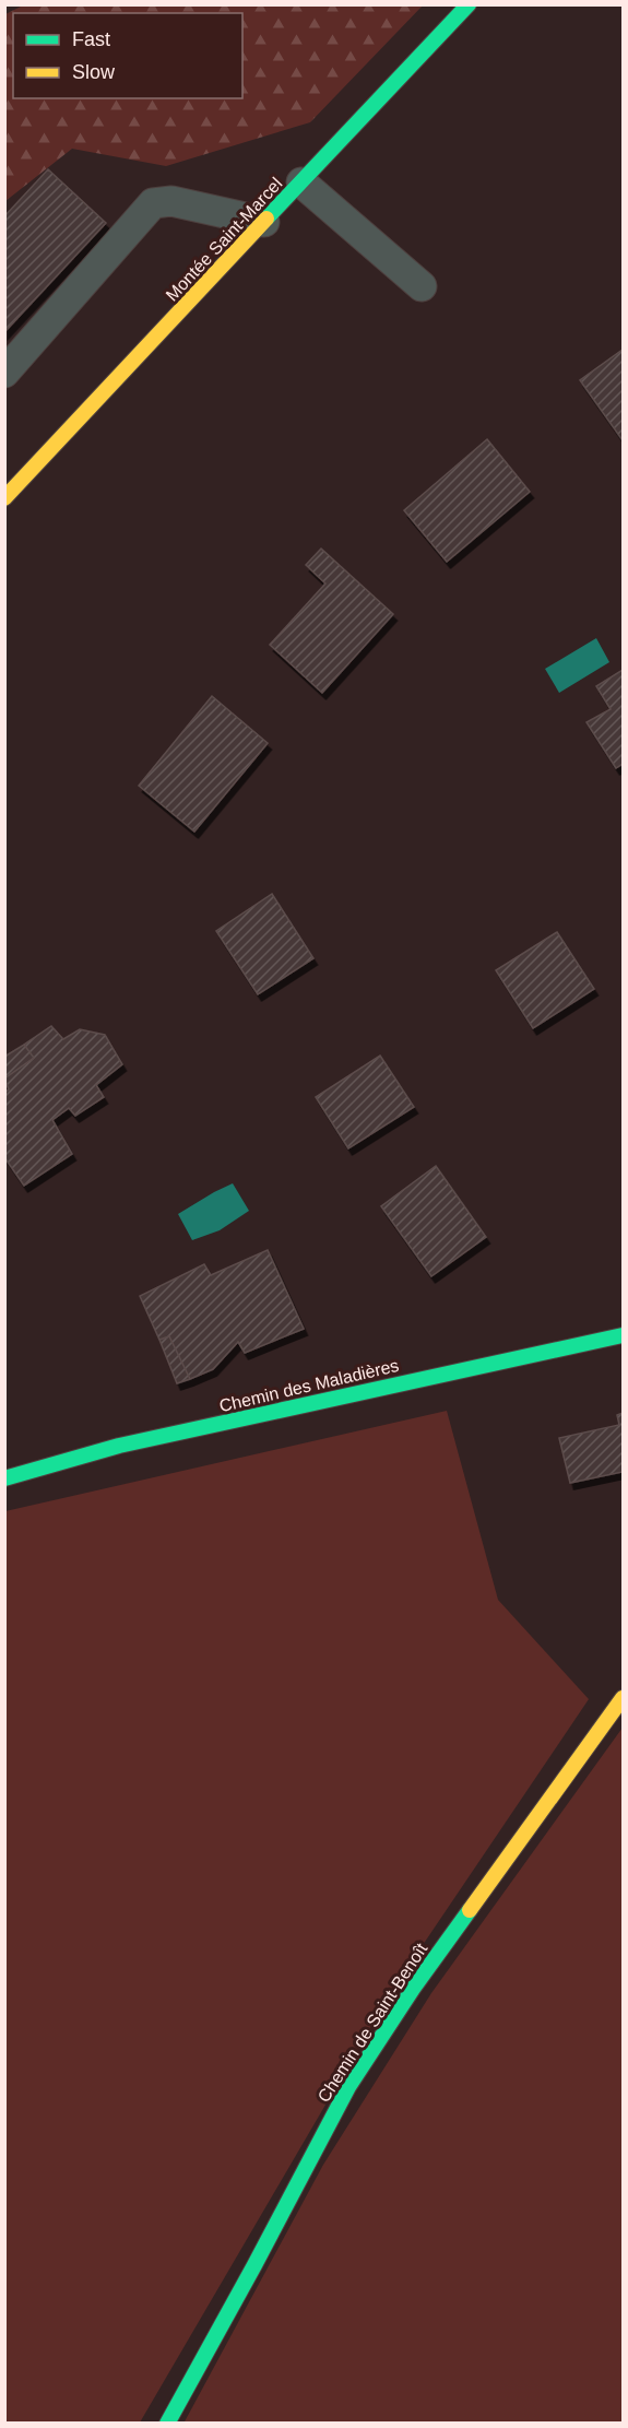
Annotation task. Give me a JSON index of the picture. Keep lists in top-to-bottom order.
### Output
{
  "streets": {
    "street": ["Montée Saint-Marcel", "Chemin des Maladières", "Chemin de Saint-Benoît"]
  },
  "legend": ["Fast", "Slow"]
}
